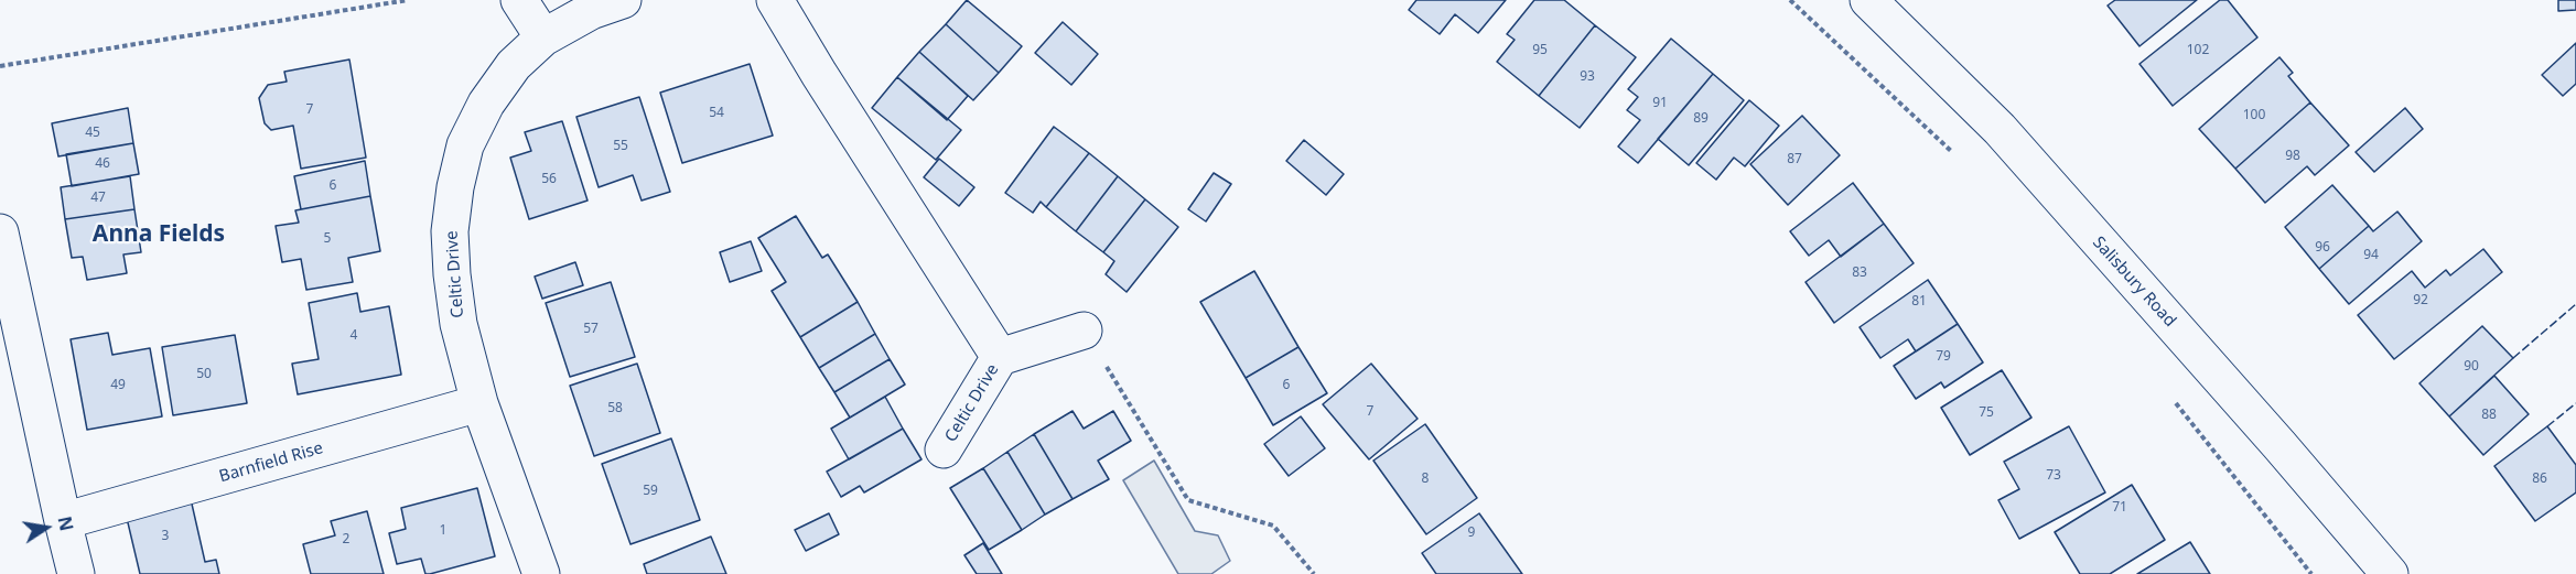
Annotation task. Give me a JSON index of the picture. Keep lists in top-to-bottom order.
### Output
{
  "streets": {
    "street": ["Celtic Drive", "Salisbury Road", "Barnfield Rise"]
  },
  "crossings": [
    ["Celtic Drive", "Barnfield Rise"]
  ],
  "districts": ["Anna Fields"],
  "house_numbers": [
    "95",
    "102",
    "93",
    "91",
    "7",
    "54",
    "100",
    "89",
    "45",
    "55",
    "98",
    "87",
    "46",
    "56",
    "6",
    "47",
    "5",
    "96",
    "94",
    "83",
    "92",
    "81",
    "57",
    "4",
    "79",
    "90",
    "50",
    "49",
    "6",
    "58",
    "7",
    "75",
    "88",
    "73",
    "8",
    "86",
    "59",
    "71",
    "1",
    "9",
    "3",
    "2"
  ],
  "north": "right"
}
